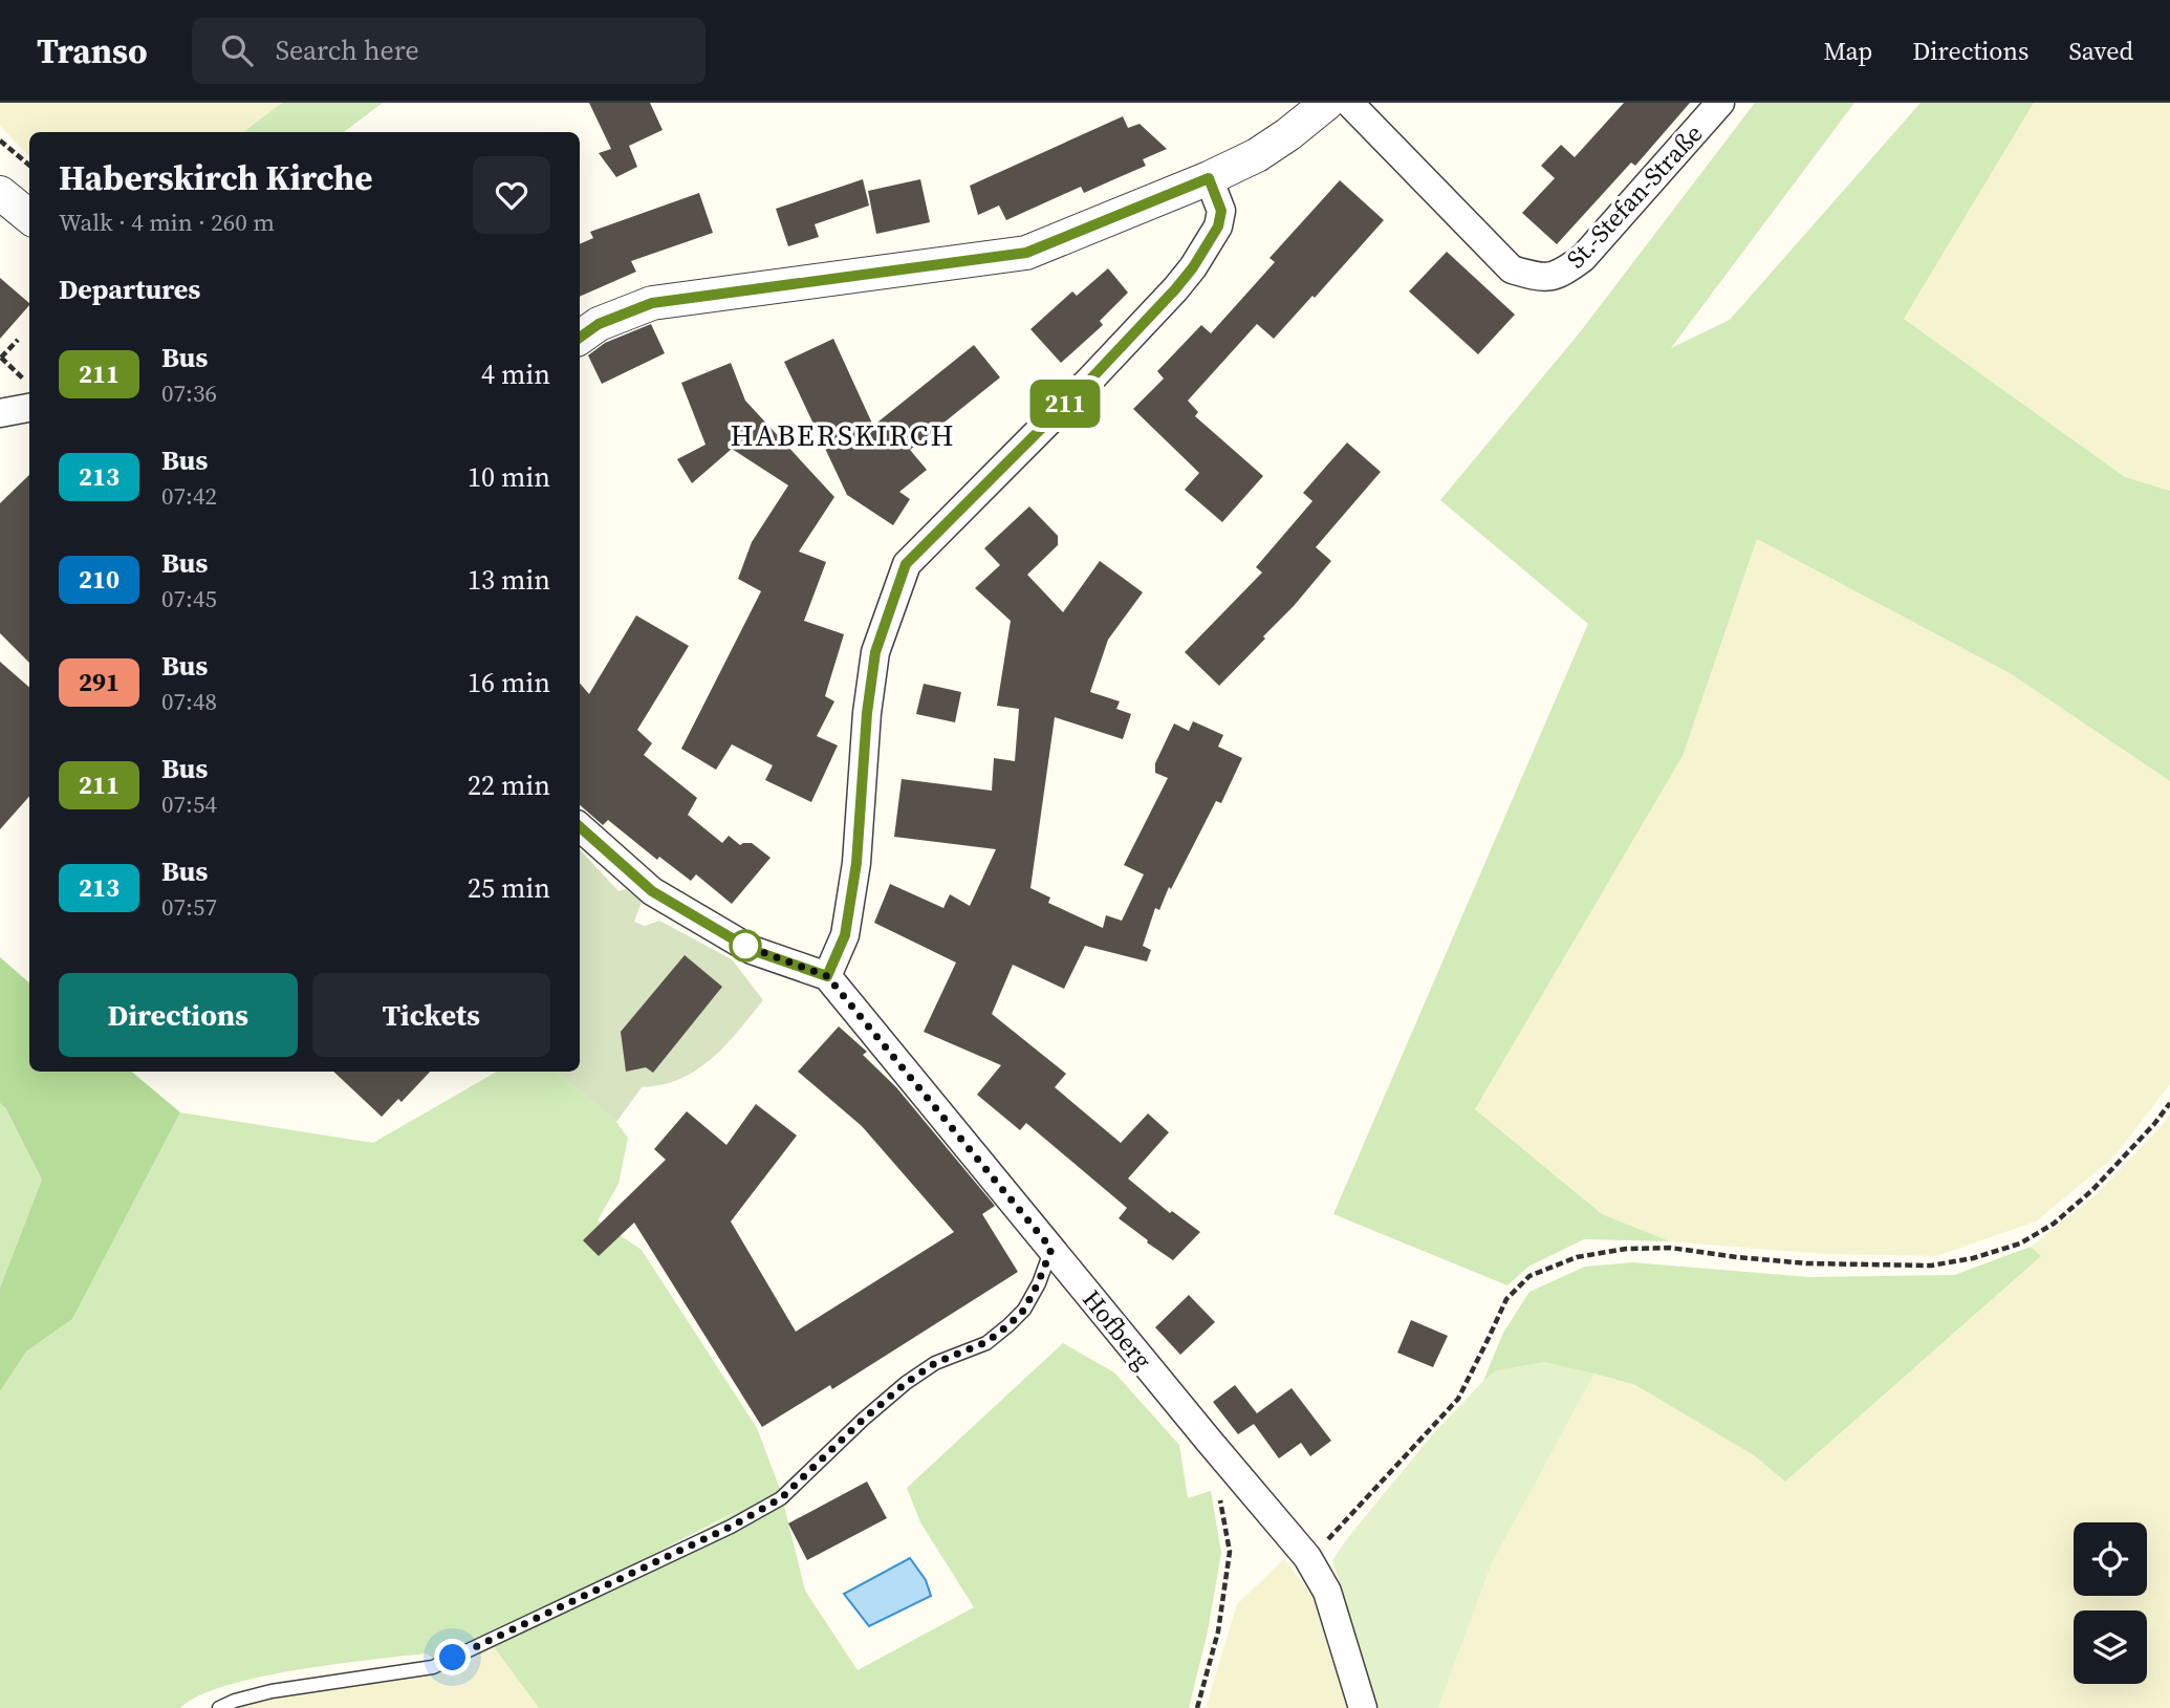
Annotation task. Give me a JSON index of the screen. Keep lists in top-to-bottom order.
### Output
{
  "streets": {
    "street": ["St.-Stefan-Straße", "Hofberg"]
  },
  "districts": ["HABERSKIRCH"],
  "lines": ["bus line 211"],
  "page": {
    "header": "Transo",
    "search": "Search here",
    "nav": ["Map", "Directions", "Saved"],
    "on_map": "211",
    "heading": [
      ["Haberskirch Kirche", "Walk · 4 min · 260 m"],
      "Departures"
    ],
    "list": [
      {
        "mark": "211",
        "name": "Bus",
        "note": "07:36",
        "value": "4 min"
      },
      {
        "mark": "213",
        "name": "Bus",
        "note": "07:42",
        "value": "10 min"
      },
      {
        "mark": "210",
        "name": "Bus",
        "note": "07:45",
        "value": "13 min"
      },
      {
        "mark": "291",
        "name": "Bus",
        "note": "07:48",
        "value": "16 min"
      },
      {
        "mark": "211",
        "name": "Bus",
        "note": "07:54",
        "value": "22 min"
      },
      {
        "mark": "213",
        "name": "Bus",
        "note": "07:57",
        "value": "25 min"
      }
    ],
    "buttons": ["Directions", "Tickets"]
  }
}
